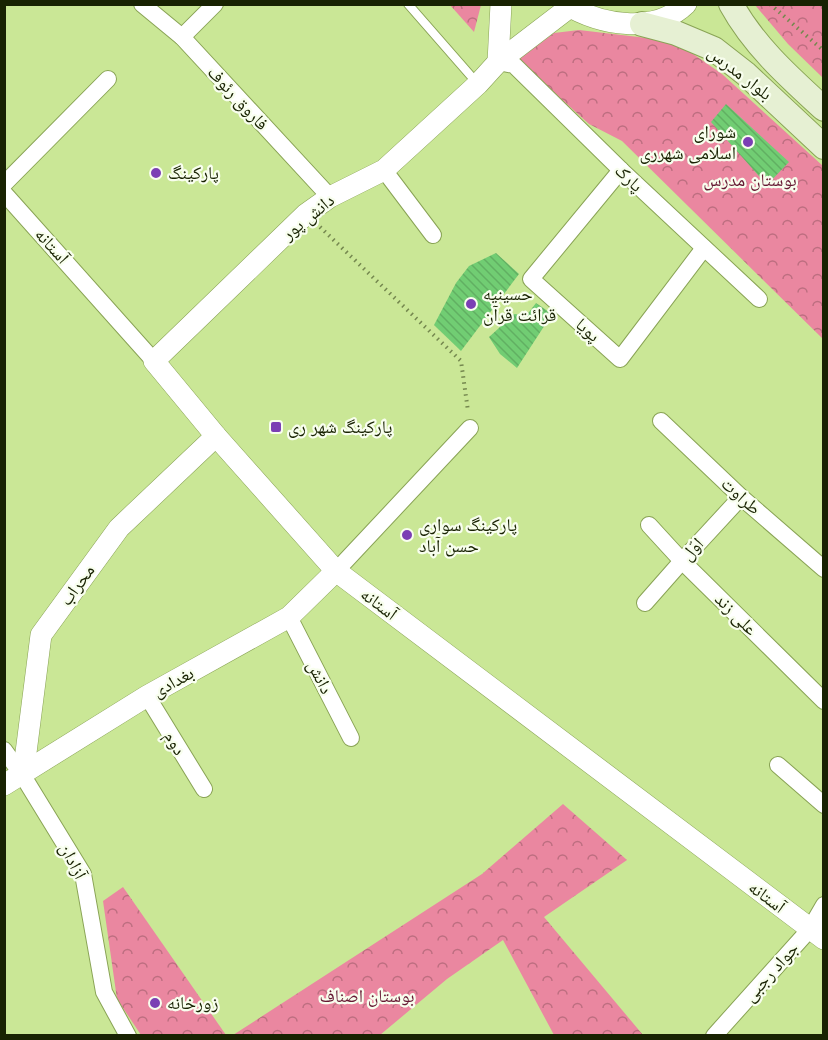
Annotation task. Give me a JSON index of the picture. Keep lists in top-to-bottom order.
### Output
{
  "streets": {
    "main road": ["بلوار مدرس"],
    "street": [
      "فاروق رئوف",
      "پارک",
      "دانش پور",
      "آستانه",
      "پویا",
      "طراوت",
      "اوّل",
      "محراب",
      "علی زند",
      "دانش",
      "بغدادی",
      "دوم",
      "آزادان",
      "جواد رجبی"
    ]
  },
  "crossings": [
    ["فاروق رئوف", "دانش پور"],
    ["پارک", "دانش پور"],
    ["پارک", "پویا"],
    ["دانش پور", "آستانه"],
    ["آستانه", "محراب"],
    ["آستانه", "بغدادی"],
    ["آستانه", "جواد رجبی"],
    ["طراوت", "اوّل"],
    ["اوّل", "علی زند"],
    ["محراب", "بغدادی"],
    ["محراب", "آزادان"],
    ["دانش", "بغدادی"],
    ["بغدادی", "دوم"],
    ["بغدادی", "آزادان"]
  ],
  "parks": ["بوستان مدرس", "بوستان اصناف"],
  "places": {
    "other": [
      "شورای اسلامی شهرری",
      "پارکینگ",
      "حسینیه قرائت قرآن",
      "پارکینگ سواری حسن آباد",
      "زورخانه"
    ],
    "transit": ["پارکینگ شهر ری"]
  }
}
